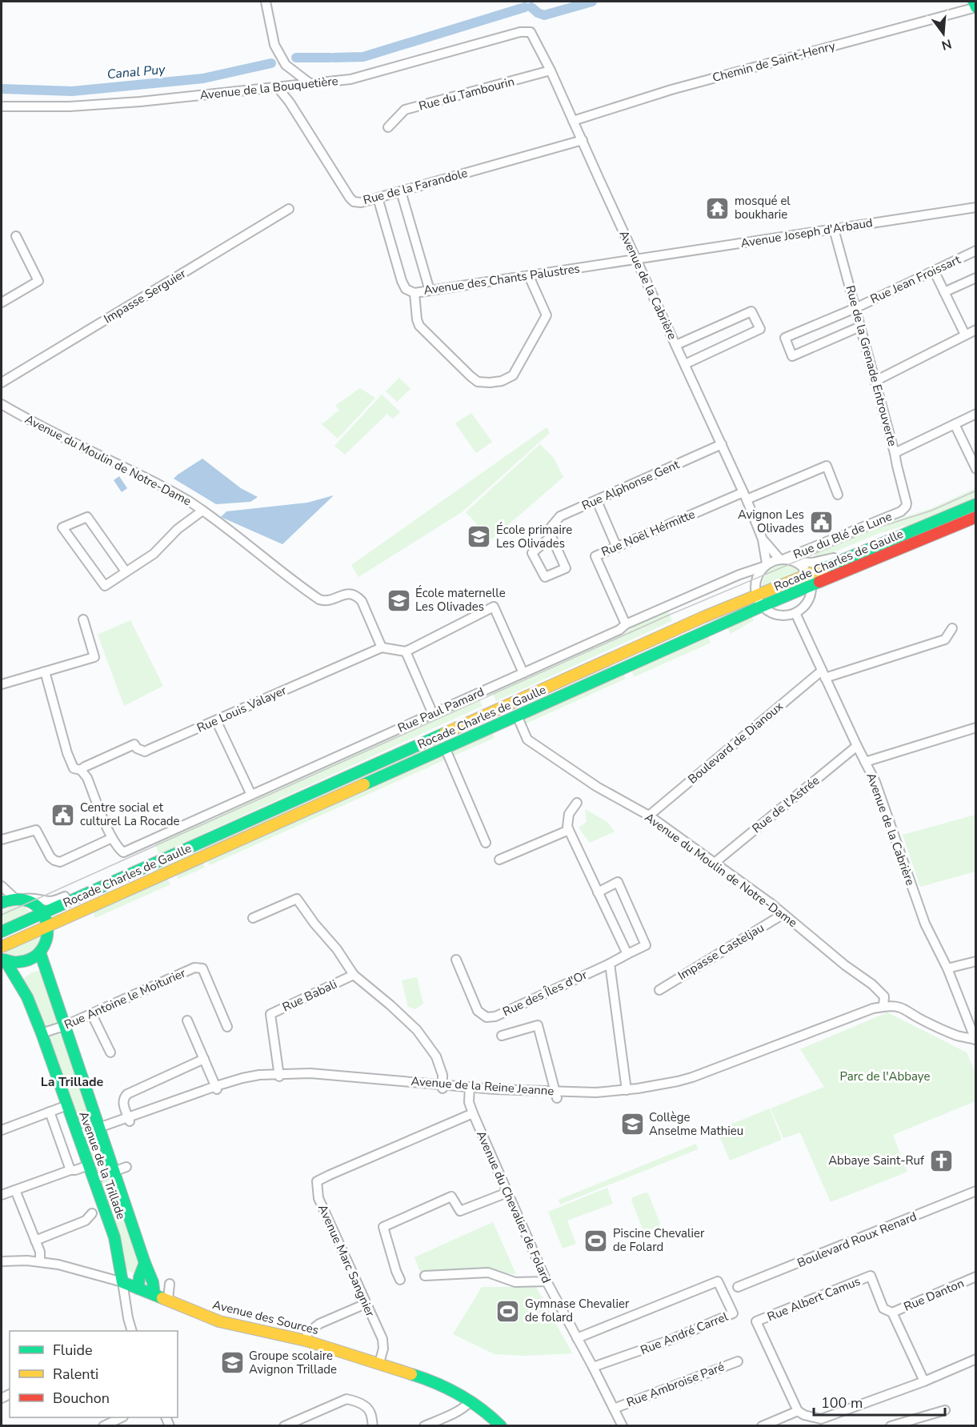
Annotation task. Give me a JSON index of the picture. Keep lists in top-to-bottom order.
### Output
{
  "streets": {
    "main road": ["Rocade Charles de Gaulle", "Avenue de la Trillade", "Avenue des Sources"],
    "street": [
      "Chemin de Saint-Henry",
      "Avenue de la Bouquetière",
      "Rue du Tambourin",
      "Rue de la Farandole",
      "Avenue Joseph d'Arbaud",
      "Avenue des Chants Palustres",
      "Rue Jean Froissart",
      "Avenue de la Cabrière",
      "Impasse Serguier",
      "Rue de la Grenade Entrouverte",
      "Avenue du Moulin de Notre-Dame",
      "Rue Alphonse Gent",
      "Rue Noël Hérmitte",
      "Rue du Blé de Lune",
      "Rue Louis Valayer",
      "Rue Paul Pamard",
      "Boulevard de Dianoux",
      "Rue de l'Astrée",
      "Impasse Casteljau",
      "Rue des Îles d'Or",
      "Rue Babali",
      "Rue Antoine le Moiturier",
      "Avenue de la Reine Jeanne",
      "Avenue du Chevalier de Folard",
      "Boulevard Roux Renard",
      "Avenue Marc Sangnier",
      "Rue Danton",
      "Rue Albert Camus",
      "Rue André Carrel",
      "Rue Ambroise Paré"
    ]
  },
  "crossings": [
    ["Chemin de Saint-Henry", "Avenue de la Cabrière"],
    ["Avenue de la Bouquetière", "Rue de la Farandole"],
    ["Avenue de la Bouquetière", "Avenue de la Cabrière"],
    ["Rue du Tambourin", "Avenue de la Cabrière"],
    ["Rue de la Farandole", "Avenue des Chants Palustres"],
    ["Rue de la Farandole", "Avenue de la Cabrière"],
    ["Avenue Joseph d'Arbaud", "Avenue des Chants Palustres"],
    ["Avenue Joseph d'Arbaud", "Avenue de la Cabrière"],
    ["Avenue Joseph d'Arbaud", "Rue de la Grenade Entrouverte"],
    ["Avenue des Chants Palustres", "Avenue de la Cabrière"],
    ["Rue Jean Froissart", "Rue de la Grenade Entrouverte"],
    ["Avenue de la Cabrière", "Rue Alphonse Gent"],
    ["Avenue de la Cabrière", "Rue Noël Hérmitte"],
    ["Avenue de la Cabrière", "Rue du Blé de Lune"],
    ["Avenue de la Cabrière", "Rue Paul Pamard"],
    ["Avenue de la Cabrière", "Boulevard de Dianoux"],
    ["Avenue de la Cabrière", "Rue de l'Astrée"],
    ["Rue de la Grenade Entrouverte", "Rue du Blé de Lune"],
    ["Avenue du Moulin de Notre-Dame", "Rocade Charles de Gaulle"],
    ["Avenue du Moulin de Notre-Dame", "Rue Louis Valayer"],
    ["Avenue du Moulin de Notre-Dame", "Boulevard de Dianoux"],
    ["Avenue du Moulin de Notre-Dame", "Rue de l'Astrée"],
    ["Avenue du Moulin de Notre-Dame", "Impasse Casteljau"],
    ["Avenue du Moulin de Notre-Dame", "Avenue de la Reine Jeanne"],
    ["Rue Noël Hérmitte", "Rue Paul Pamard"],
    ["Rue du Blé de Lune", "Rue Paul Pamard"],
    ["Rue Babali", "Avenue de la Reine Jeanne"],
    ["Rue Antoine le Moiturier", "Avenue de la Trillade"],
    ["Avenue de la Reine Jeanne", "Avenue de la Trillade"],
    ["Avenue de la Reine Jeanne", "Avenue du Chevalier de Folard"],
    ["Avenue de la Trillade", "Avenue des Sources"],
    ["Avenue du Chevalier de Folard", "Avenue Marc Sangnier"],
    ["Avenue du Chevalier de Folard", "Rue André Carrel"],
    ["Avenue du Chevalier de Folard", "Rue Ambroise Paré"],
    ["Avenue Marc Sangnier", "Avenue des Sources"],
    ["Rue Danton", "Rue Albert Camus"]
  ],
  "districts": ["La Trillade"],
  "water": ["Canal Puy"],
  "parks": ["Parc de l'Abbaye"],
  "places": {
    "temple": ["mosqué el boukharie"],
    "public building": ["Avignon Les Olivades", "Centre social et culturel La Rocade"],
    "school or university": [
      "École primaire Les Olivades",
      "École maternelle Les Olivades",
      "Collège Anselme Mathieu",
      "Groupe scolaire Avignon Trillade"
    ],
    "church": ["Abbaye Saint-Ruf"],
    "sports": ["Piscine Chevalier de Folard", "Gymnase Chevalier de folard"]
  },
  "legend": ["Fluide", "Ralenti", "Bouchon"],
  "scale_bar": "100 m",
  "north": "bottom"
}
